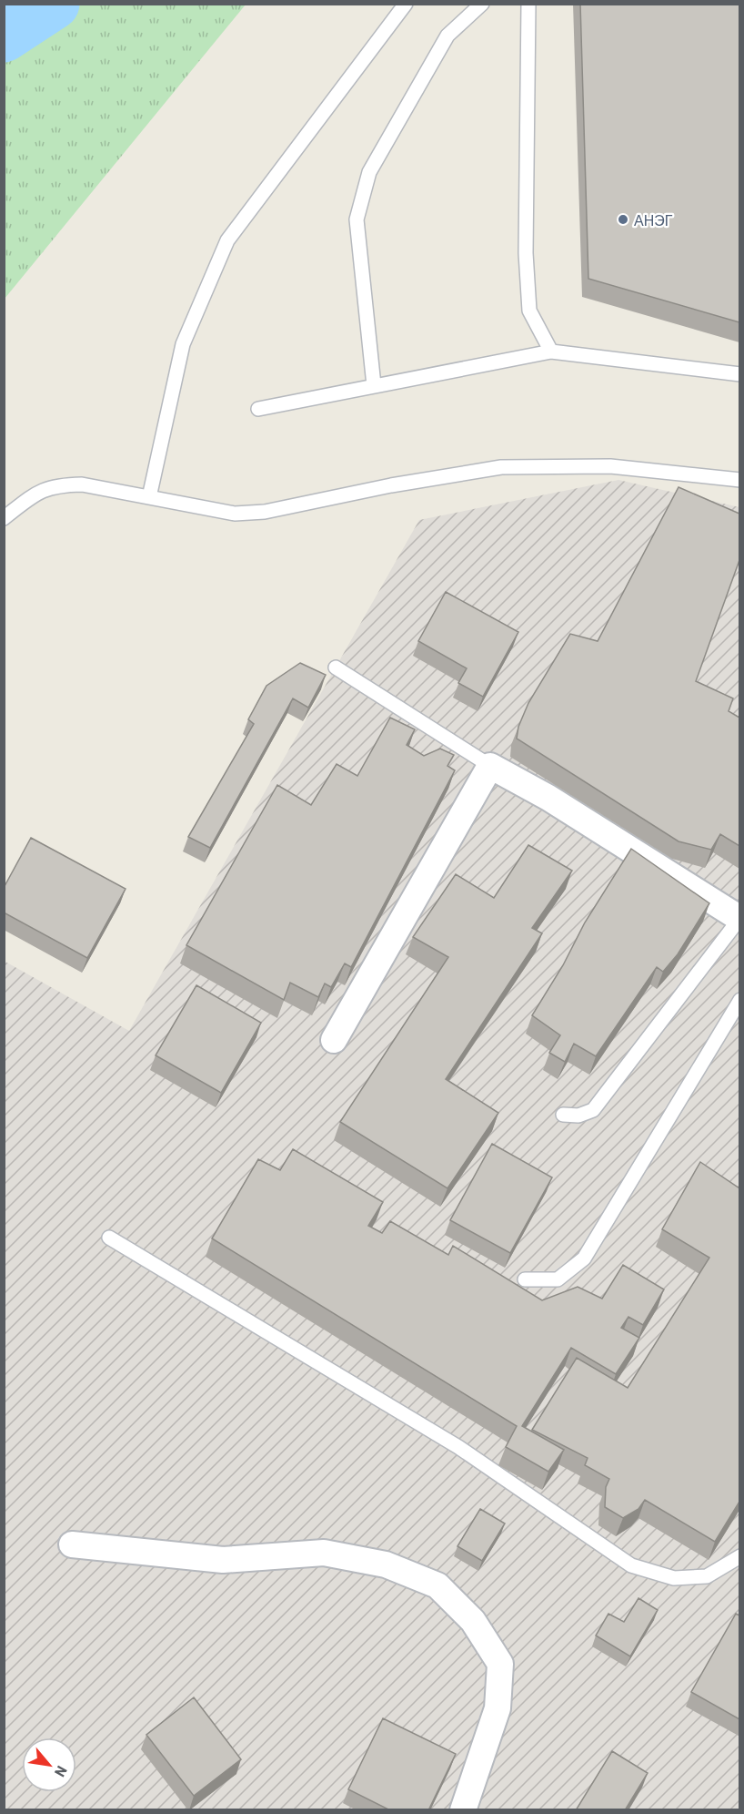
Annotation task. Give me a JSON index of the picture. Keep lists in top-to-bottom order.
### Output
{
  "places": ["АНЭГ"],
  "north": "bottom right"
}
